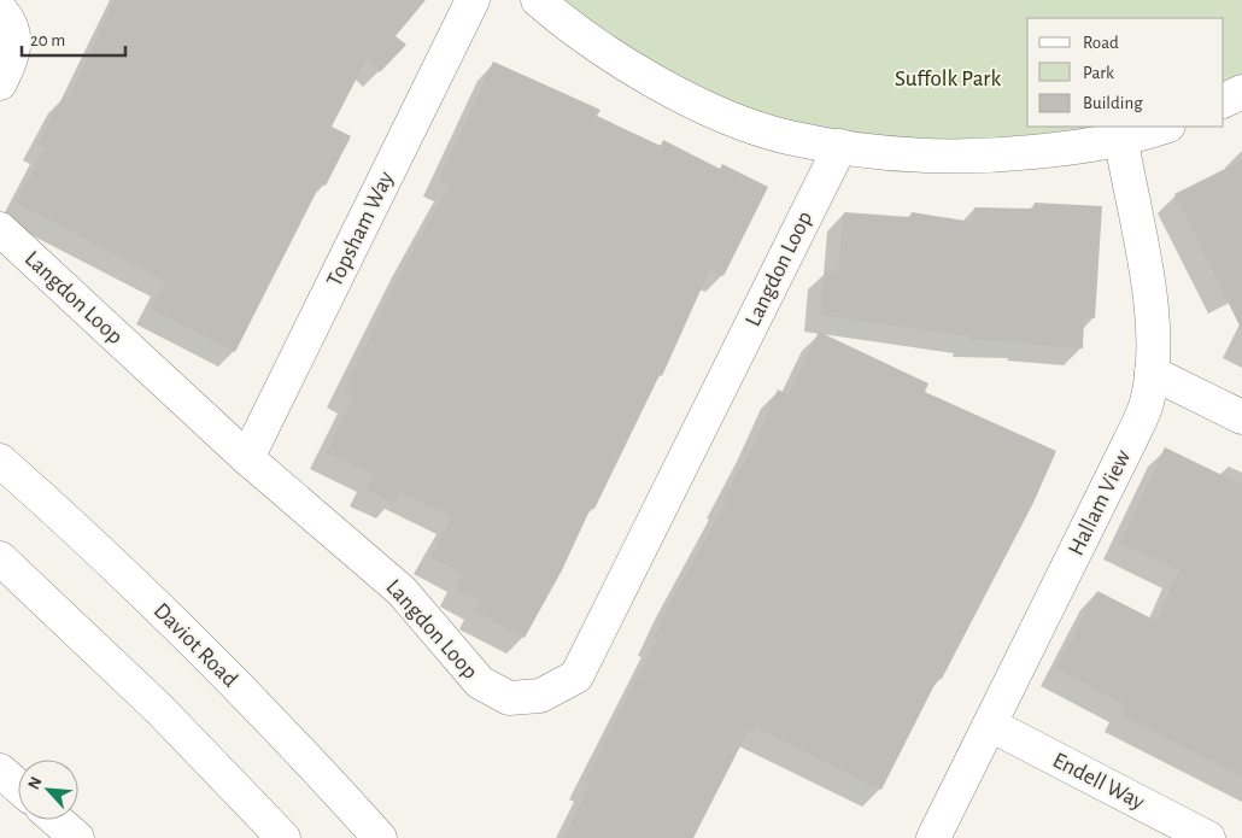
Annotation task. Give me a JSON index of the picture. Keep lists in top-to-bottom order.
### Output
{
  "streets": {
    "street": [
      "Topsham Way",
      "Langdon Loop",
      "Hallam View",
      "Daviot Road",
      "Endell Way"
    ]
  },
  "crossings": [
    ["Topsham Way", "Langdon Loop"],
    ["Hallam View", "Endell Way"]
  ],
  "parks": ["Suffolk Park"],
  "legend": ["Road", "Park", "Building"],
  "scale_bar": "20 m",
  "north": "top left"
}
